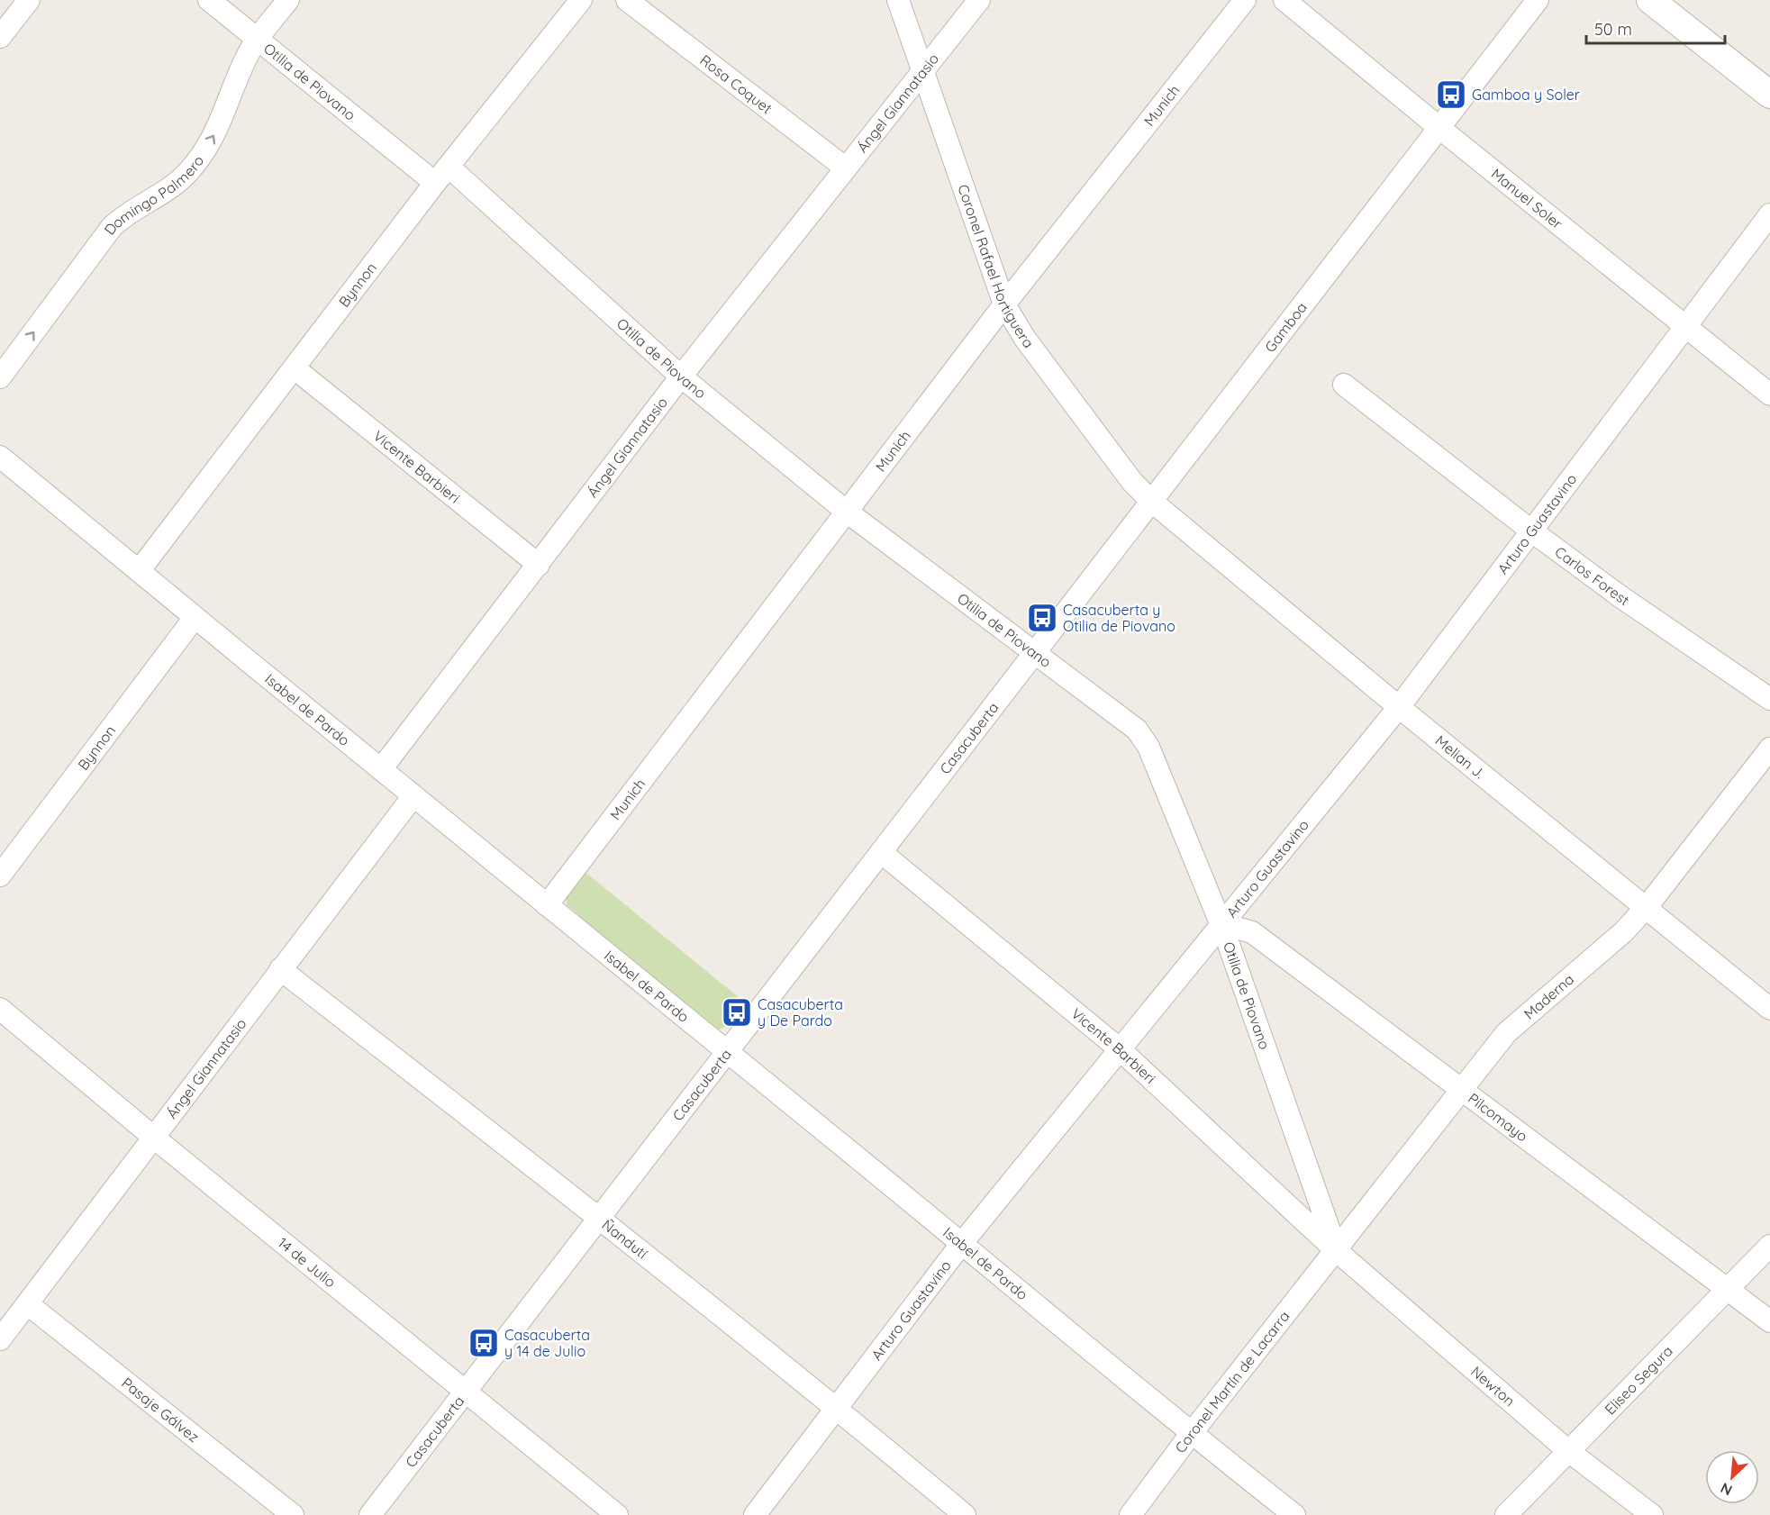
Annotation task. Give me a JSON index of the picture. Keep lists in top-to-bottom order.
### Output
{
  "streets": {
    "street": [
      "Otilia de Piovano",
      "Rosa Coquet",
      "Ángel Giannatasio",
      "Munich",
      "Domingo Palmero",
      "Manuel Soler",
      "Coronel Rafael Hortiguera",
      "Bynnon",
      "Gamboa",
      "Vicente Barbieri",
      "Arturo Guastavino",
      "Carlos Forest",
      "Isabel de Pardo",
      "Casacuberta",
      "Melian J.",
      "Maderna",
      "Pilcomayo",
      "Ñandutí",
      "14 de Julio",
      "Eliseo Segura",
      "Coronel Martín de Lacarra",
      "Newton",
      "Pasaje Gálvez"
    ]
  },
  "crossings": [
    ["Otilia de Piovano", "Ángel Giannatasio"],
    ["Otilia de Piovano", "Munich"],
    ["Otilia de Piovano", "Domingo Palmero"],
    ["Otilia de Piovano", "Bynnon"],
    ["Otilia de Piovano", "Gamboa"],
    ["Otilia de Piovano", "Vicente Barbieri"],
    ["Otilia de Piovano", "Arturo Guastavino"],
    ["Otilia de Piovano", "Casacuberta"],
    ["Otilia de Piovano", "Maderna"],
    ["Otilia de Piovano", "Pilcomayo"],
    ["Otilia de Piovano", "Coronel Martín de Lacarra"],
    ["Otilia de Piovano", "Newton"],
    ["Rosa Coquet", "Ángel Giannatasio"],
    ["Ángel Giannatasio", "Coronel Rafael Hortiguera"],
    ["Ángel Giannatasio", "Vicente Barbieri"],
    ["Ángel Giannatasio", "Isabel de Pardo"],
    ["Ángel Giannatasio", "Ñandutí"],
    ["Ángel Giannatasio", "14 de Julio"],
    ["Ángel Giannatasio", "Pasaje Gálvez"],
    ["Munich", "Coronel Rafael Hortiguera"],
    ["Munich", "Isabel de Pardo"],
    ["Manuel Soler", "Gamboa"],
    ["Manuel Soler", "Arturo Guastavino"],
    ["Coronel Rafael Hortiguera", "Gamboa"],
    ["Coronel Rafael Hortiguera", "Melian J."],
    ["Bynnon", "Vicente Barbieri"],
    ["Bynnon", "Isabel de Pardo"],
    ["Gamboa", "Casacuberta"],
    ["Gamboa", "Melian J."],
    ["Vicente Barbieri", "Arturo Guastavino"],
    ["Vicente Barbieri", "Casacuberta"],
    ["Vicente Barbieri", "Maderna"],
    ["Vicente Barbieri", "Coronel Martín de Lacarra"],
    ["Vicente Barbieri", "Newton"],
    ["Arturo Guastavino", "Carlos Forest"],
    ["Arturo Guastavino", "Isabel de Pardo"],
    ["Arturo Guastavino", "Melian J."],
    ["Arturo Guastavino", "Pilcomayo"],
    ["Arturo Guastavino", "Ñandutí"],
    ["Isabel de Pardo", "Casacuberta"],
    ["Isabel de Pardo", "Coronel Martín de Lacarra"],
    ["Casacuberta", "Ñandutí"],
    ["Casacuberta", "14 de Julio"],
    ["Melian J.", "Maderna"],
    ["Maderna", "Pilcomayo"],
    ["Maderna", "Coronel Martín de Lacarra"],
    ["Maderna", "Newton"],
    ["Pilcomayo", "Eliseo Segura"],
    ["Eliseo Segura", "Newton"],
    ["Coronel Martín de Lacarra", "Newton"]
  ],
  "one_way": ["Domingo Palmero"],
  "places": {
    "bus stop": [
      "Gamboa y Soler",
      "Casacuberta y Otilia de Piovano",
      "Casacuberta y De Pardo",
      "Casacuberta y 14 de Julio"
    ]
  },
  "scale_bar": "50 m",
  "north": "bottom left"
}
